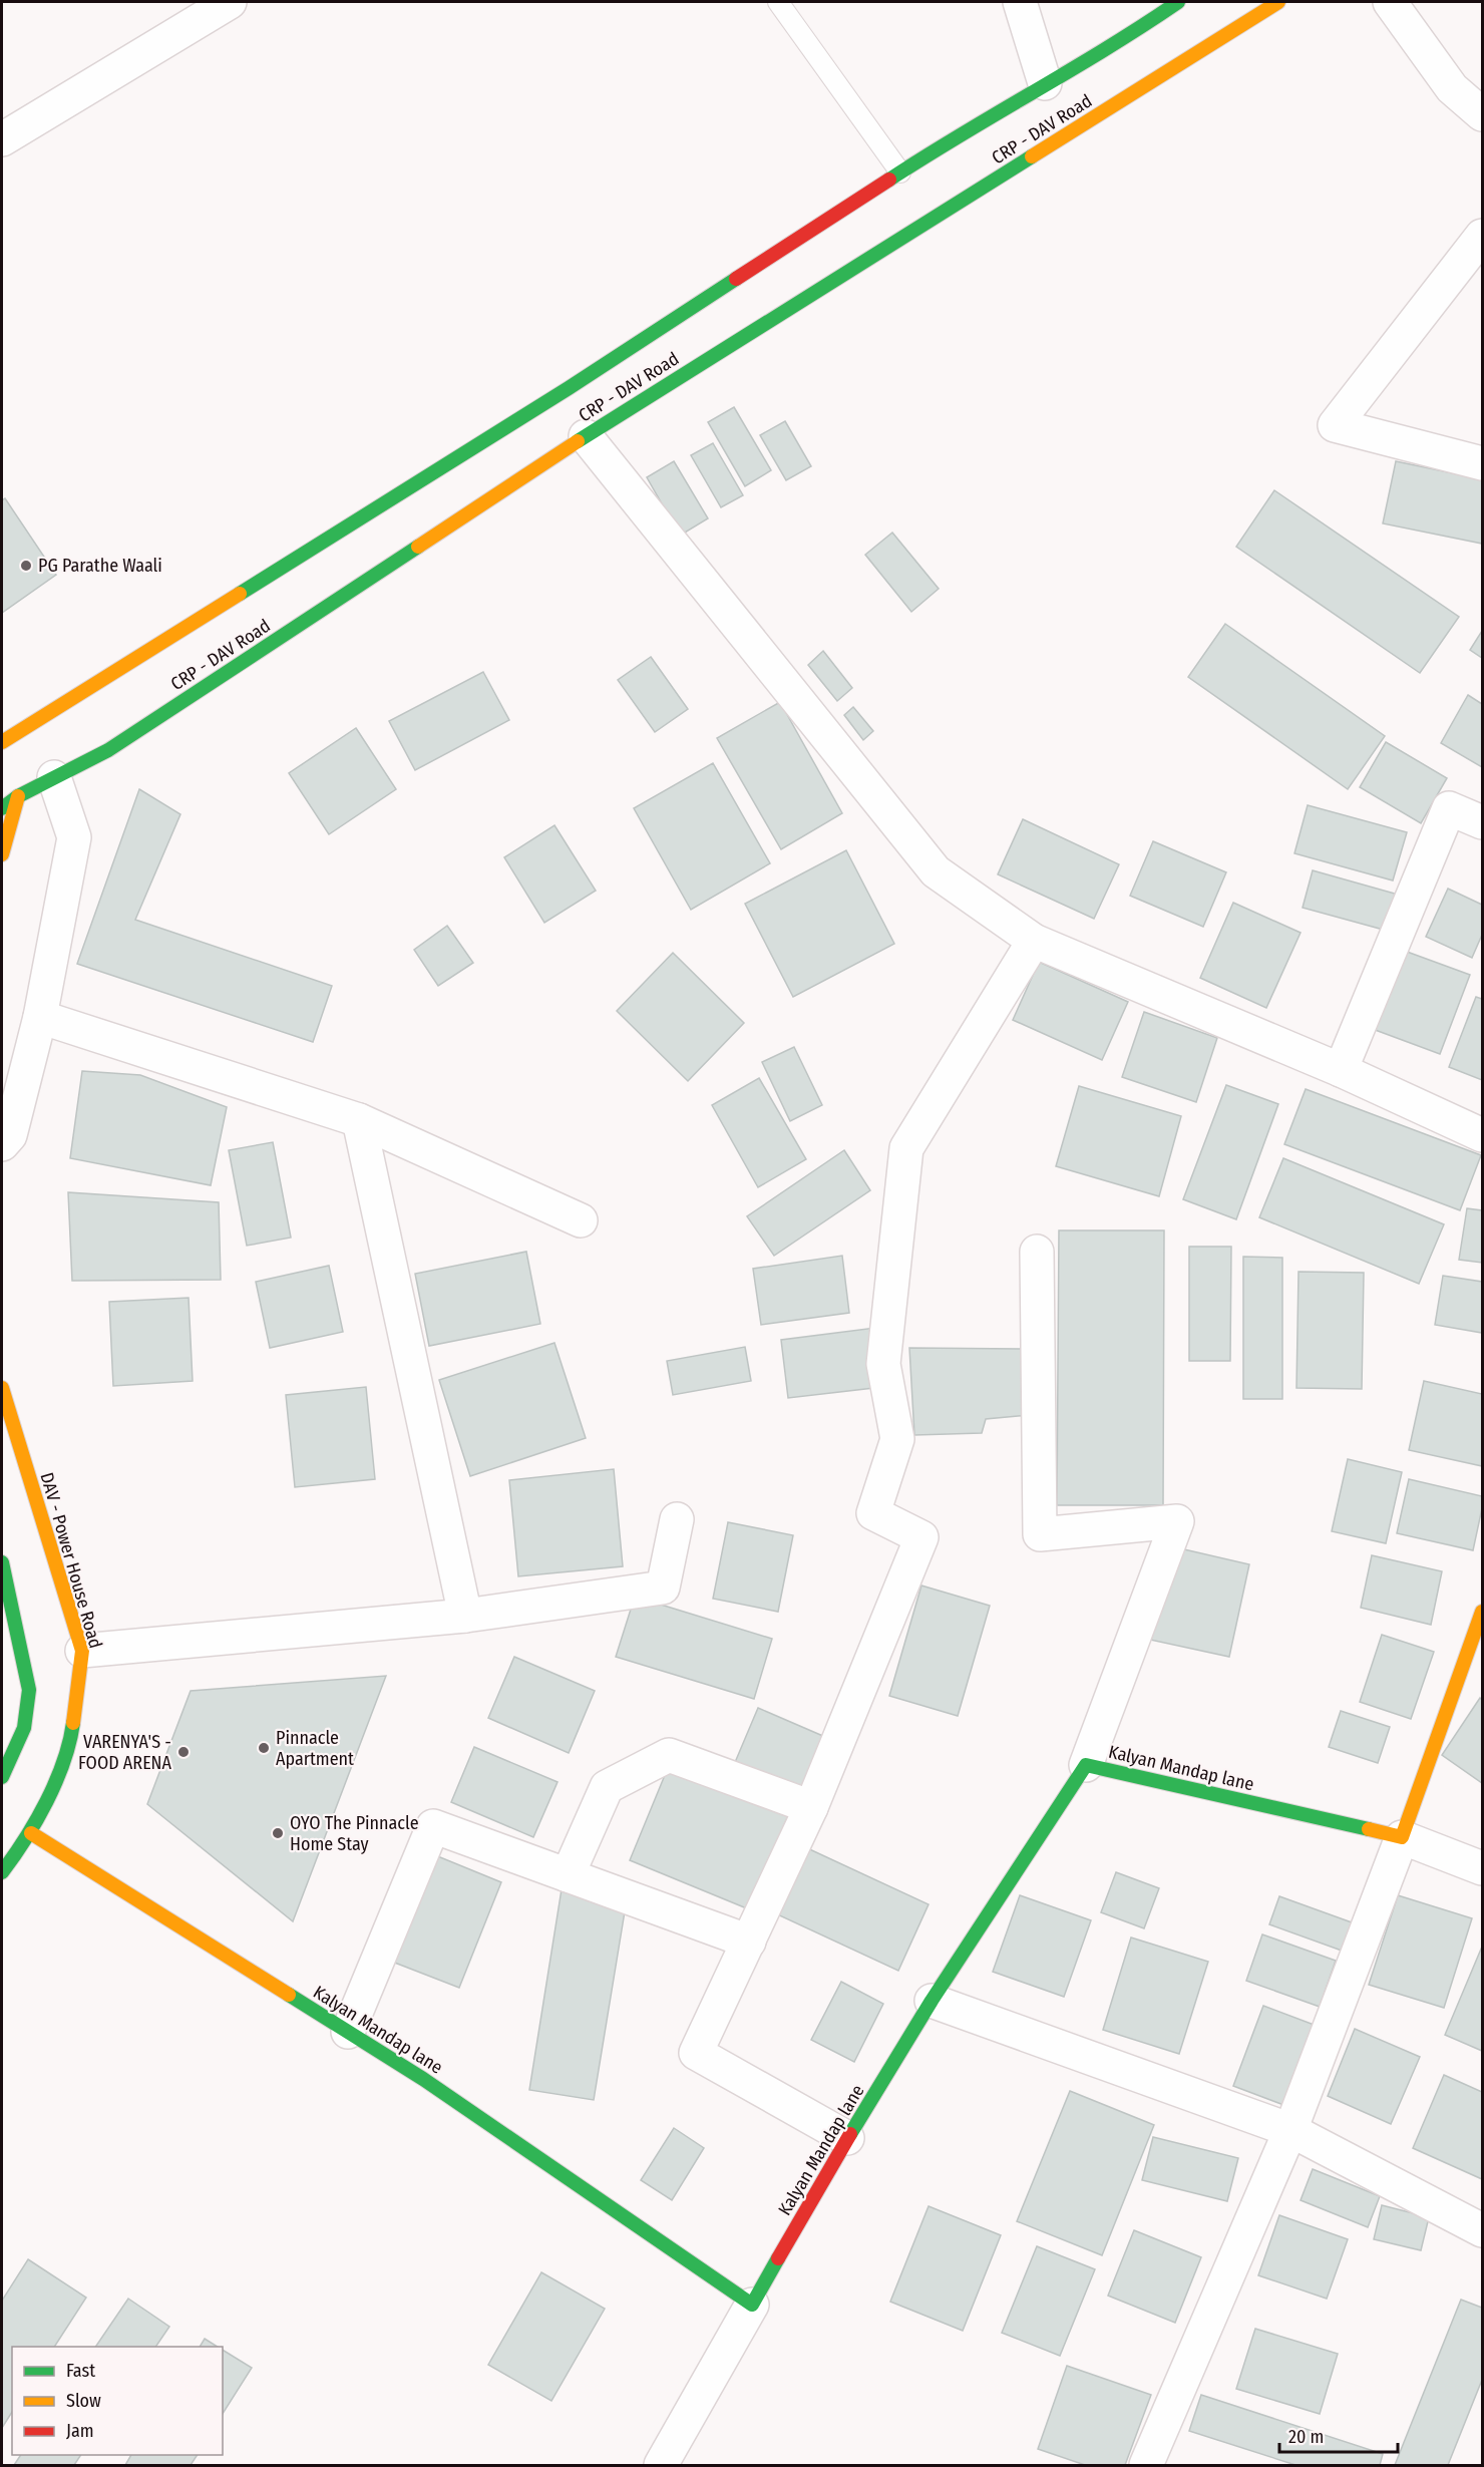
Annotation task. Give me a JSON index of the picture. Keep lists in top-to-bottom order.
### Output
{
  "streets": {
    "street": ["CRP - DAV Road", "DAV - Power House Road", "Kalyan Mandap lane"]
  },
  "crossings": [
    ["DAV - Power House Road", "Kalyan Mandap lane"]
  ],
  "places": [
    "PG Parathe Waali",
    "Pinnacle Apartment",
    "VARENYA'S - FOOD ARENA",
    "OYO The Pinnacle Home Stay"
  ],
  "legend": ["Fast", "Slow", "Jam"],
  "scale_bar": "20 m"
}
